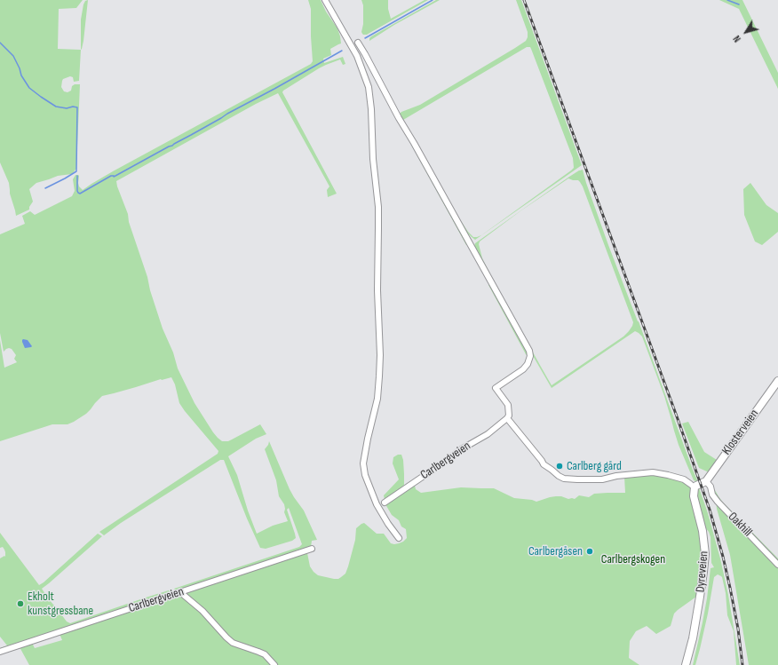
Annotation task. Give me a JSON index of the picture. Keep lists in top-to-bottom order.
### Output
{
  "streets": {
    "main road": ["Klosterveien", "Dyreveien"],
    "street": ["Carlbergveien", "Oakhill"]
  },
  "crossings": [
    ["Klosterveien", "Oakhill"]
  ],
  "parks": ["Carlbergskogen"],
  "places": ["Carlberg gård", "Carlbergåsen", "Ekholt kunstgressbane"],
  "north": "bottom left"
}
